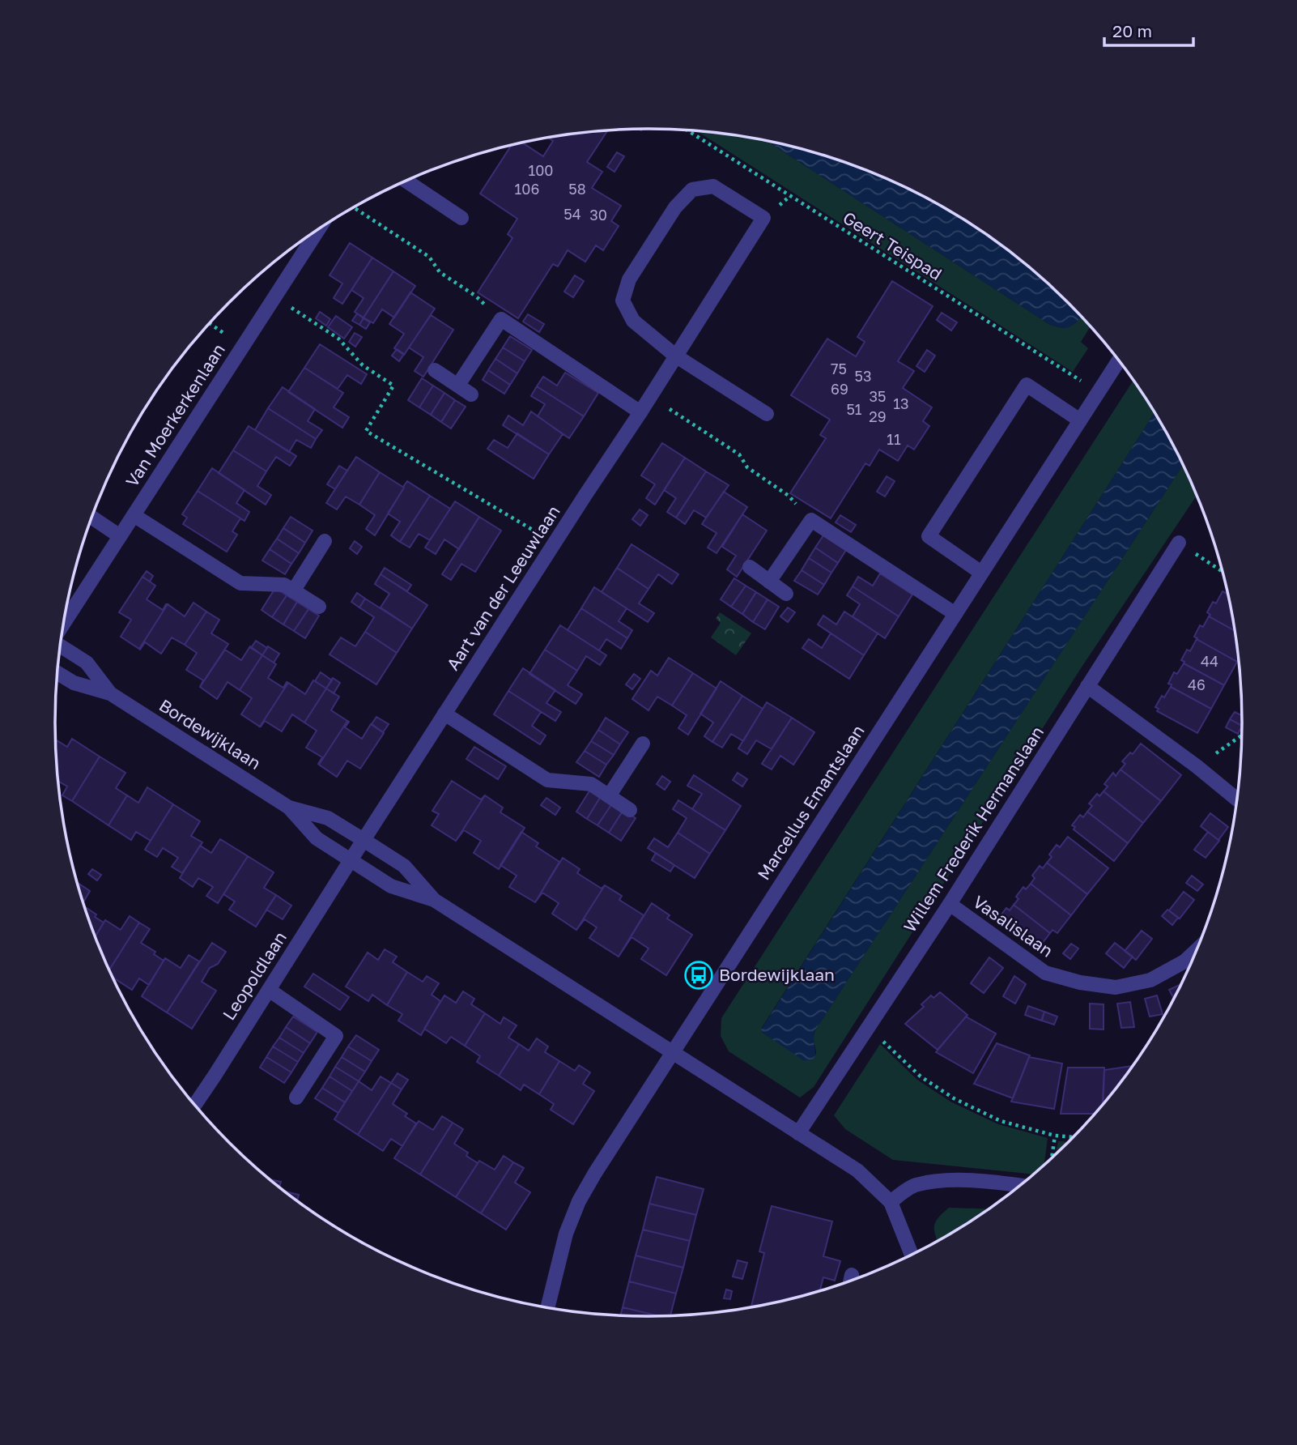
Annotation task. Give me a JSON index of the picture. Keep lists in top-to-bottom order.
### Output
{
  "streets": {
    "street": [
      "Van Moerkerkenlaan",
      "Aart van der Leeuwlaan",
      "Bordewijklaan",
      "Marcellus Emantslaan",
      "Willem Frederik Hermanslaan",
      "Vasalislaan",
      "Leopoldlaan"
    ],
    "path": ["Geert Teispad"]
  },
  "crossings": [
    ["Geert Teispad", "Marcellus Emantslaan"],
    ["Aart van der Leeuwlaan", "Bordewijklaan"],
    ["Aart van der Leeuwlaan", "Leopoldlaan"],
    ["Bordewijklaan", "Marcellus Emantslaan"],
    ["Bordewijklaan", "Willem Frederik Hermanslaan"],
    ["Bordewijklaan", "Leopoldlaan"],
    ["Willem Frederik Hermanslaan", "Vasalislaan"]
  ],
  "places": {
    "bus stop": ["Bordewijklaan"]
  },
  "house_numbers": [
    "100",
    "106",
    "58",
    "54",
    "30",
    "75",
    "53",
    "69",
    "35",
    "13",
    "51",
    "29",
    "11",
    "44",
    "46"
  ],
  "scale_bar": "20 m"
}
